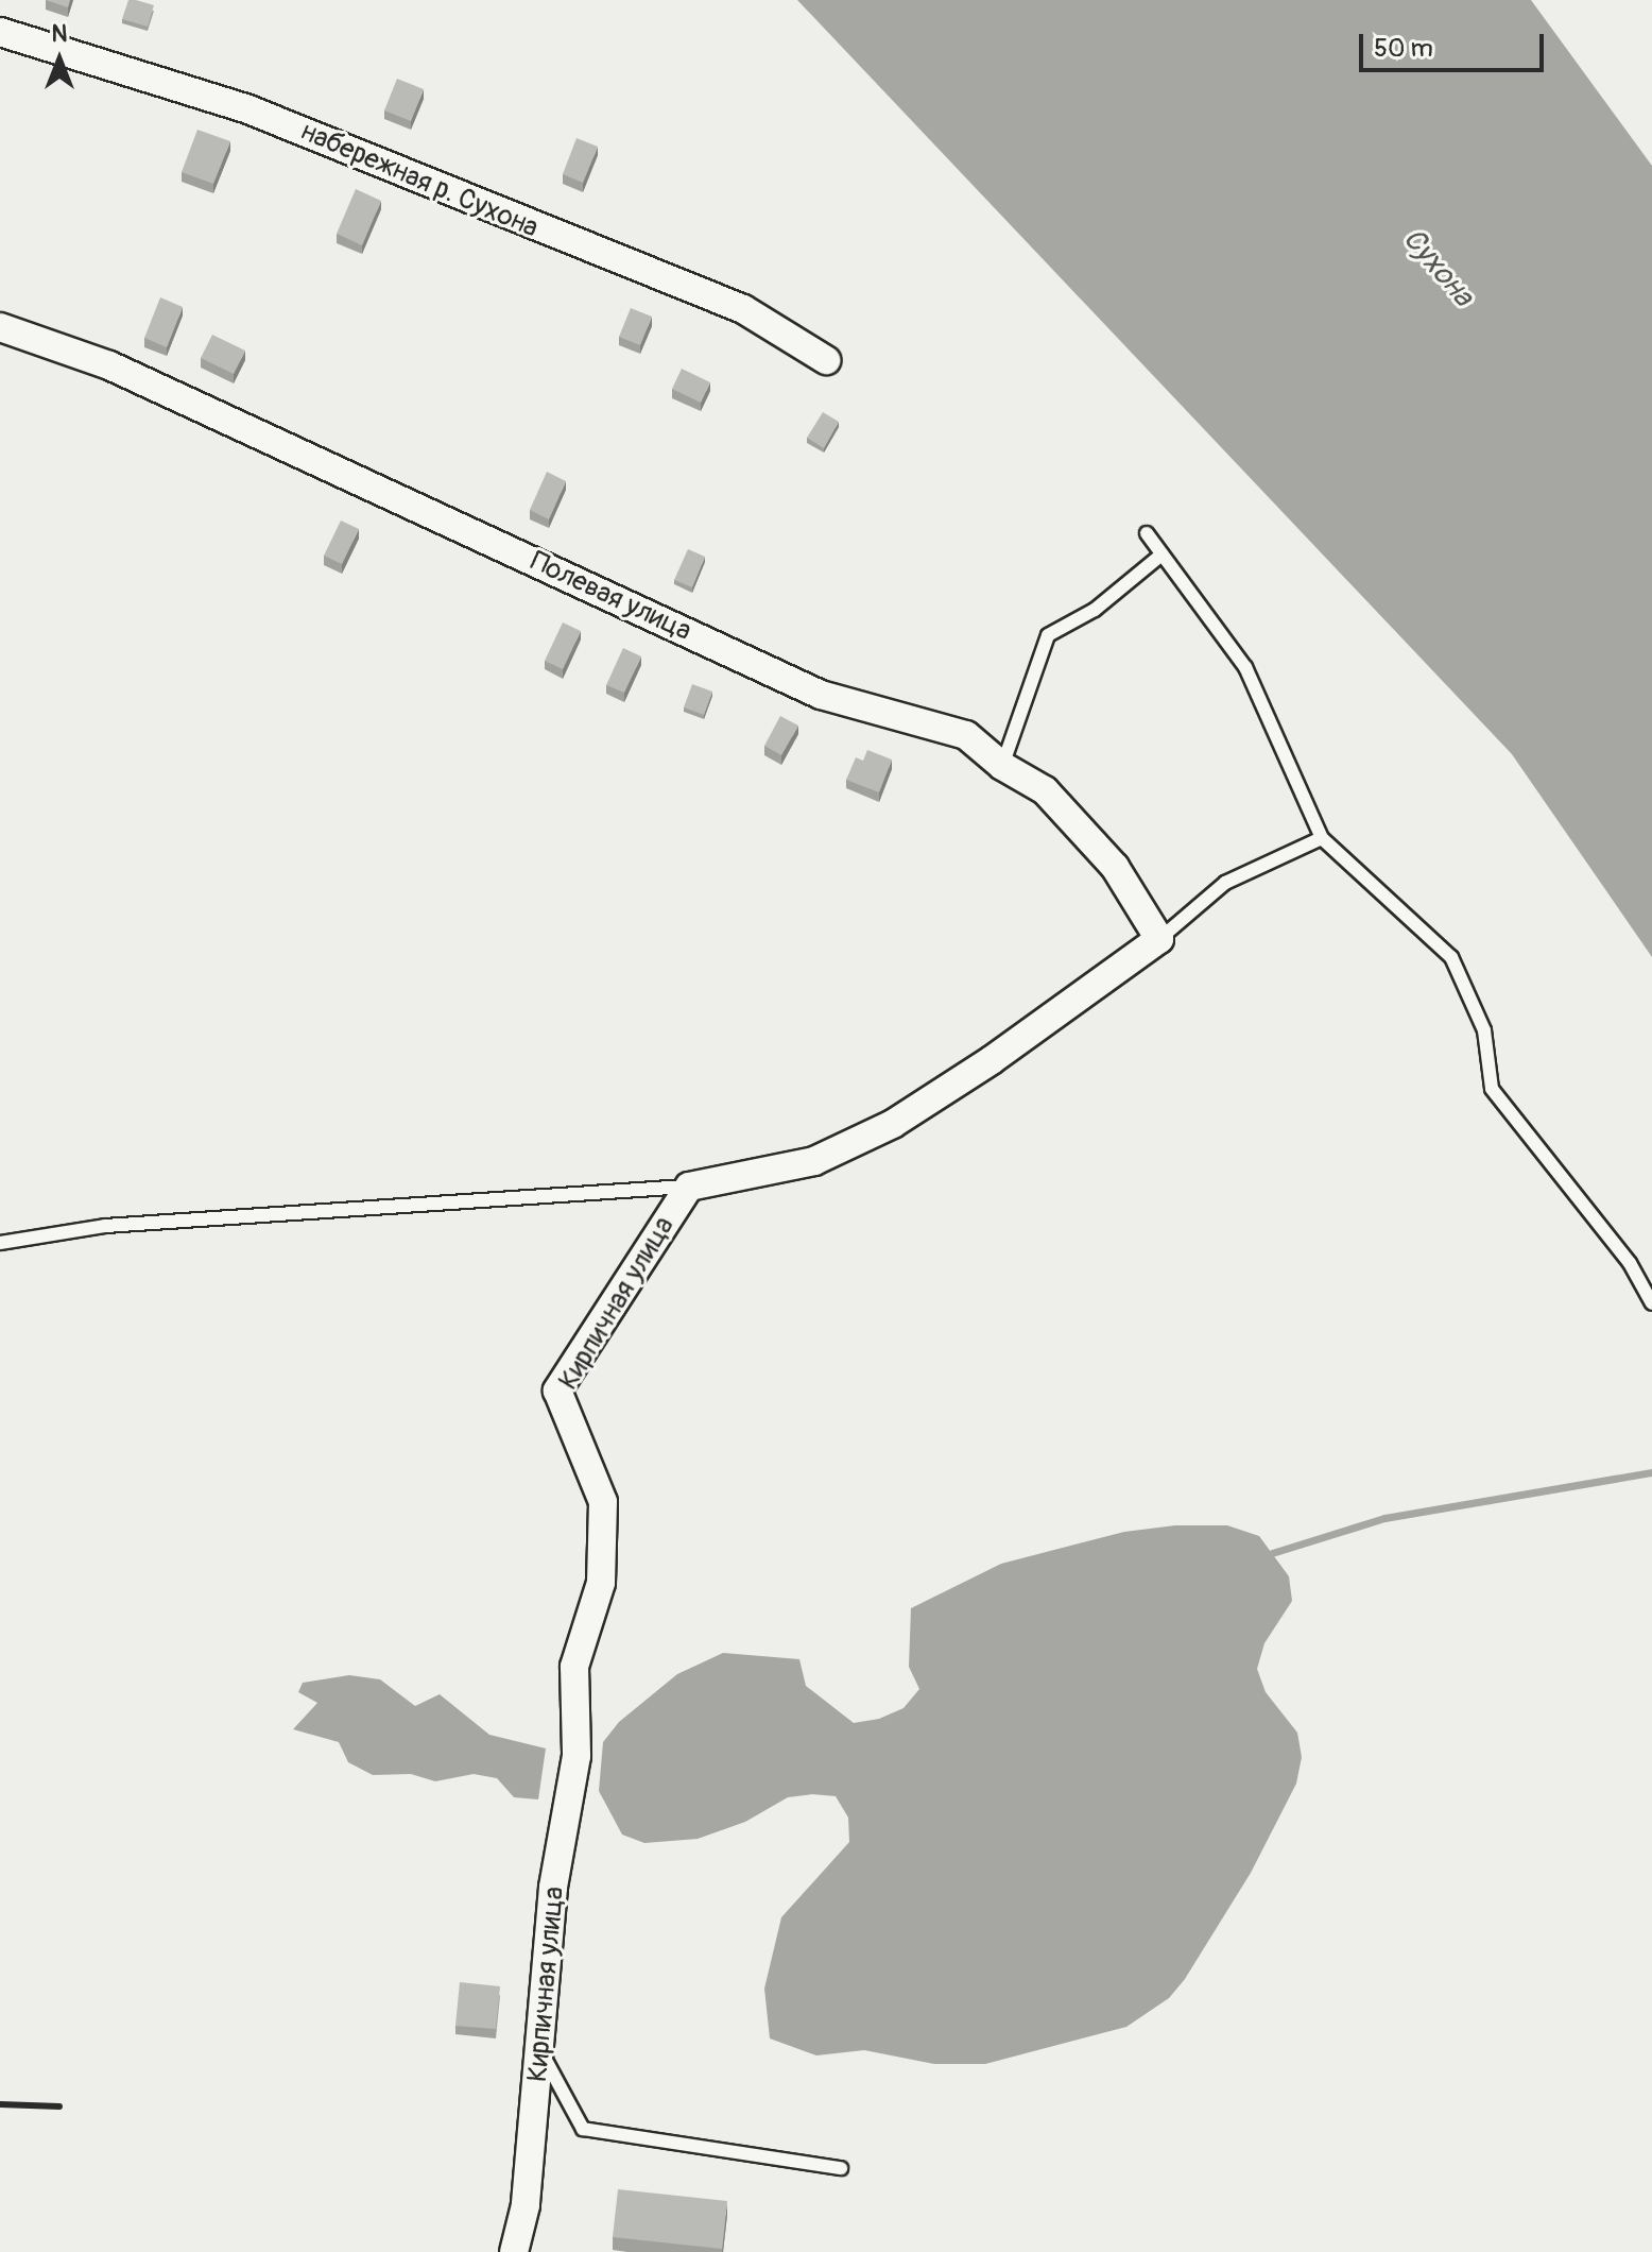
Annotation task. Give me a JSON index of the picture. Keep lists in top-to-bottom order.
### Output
{
  "streets": {
    "street": ["набережная р. Сухона", "Полевая улица", "Кирпичная улица"]
  },
  "crossings": [
    ["Полевая улица", "Кирпичная улица"]
  ],
  "water": ["Сухона"],
  "scale_bar": "50 m",
  "north": "top"
}
